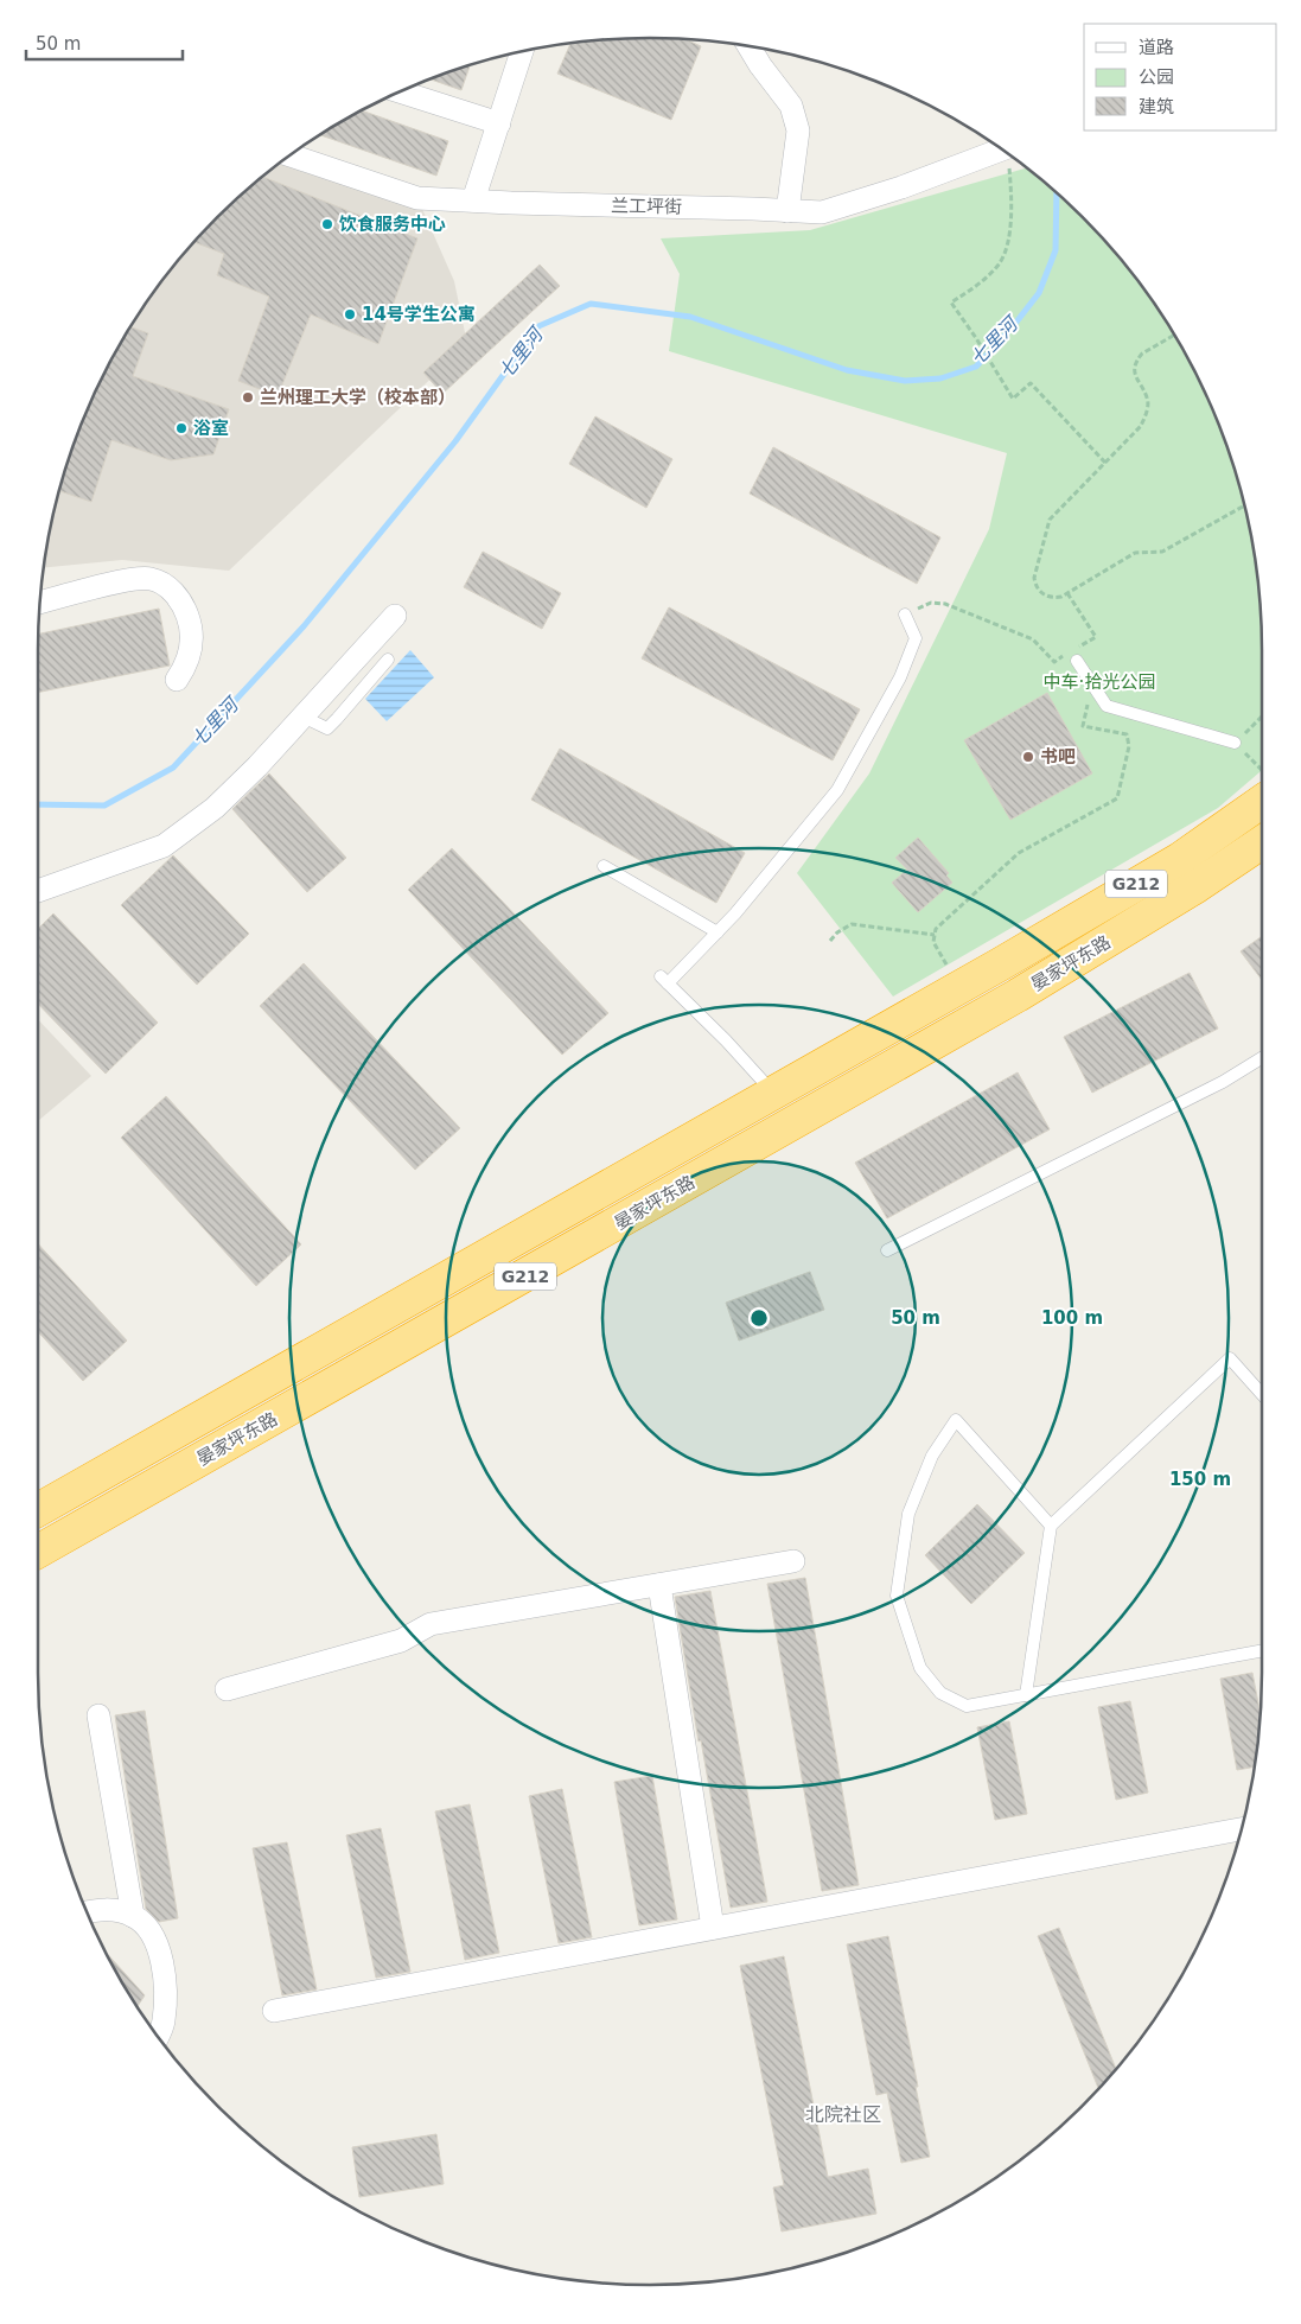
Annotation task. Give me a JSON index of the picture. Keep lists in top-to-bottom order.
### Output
{
  "streets": {
    "highway": ["G212", "晏家坪东路"],
    "street": ["兰工坪街"]
  },
  "districts": ["北院社区"],
  "water": ["七里河"],
  "parks": ["中车·拾光公园"],
  "places": [
    "饮食服务中心",
    "14号学生公寓",
    "兰州理工大学（校本部）",
    "浴室",
    "书吧"
  ],
  "legend": ["道路", "公园", "建筑"],
  "scale_bar": "50 m",
  "rings": ["50 m", "100 m", "150 m"]
}
